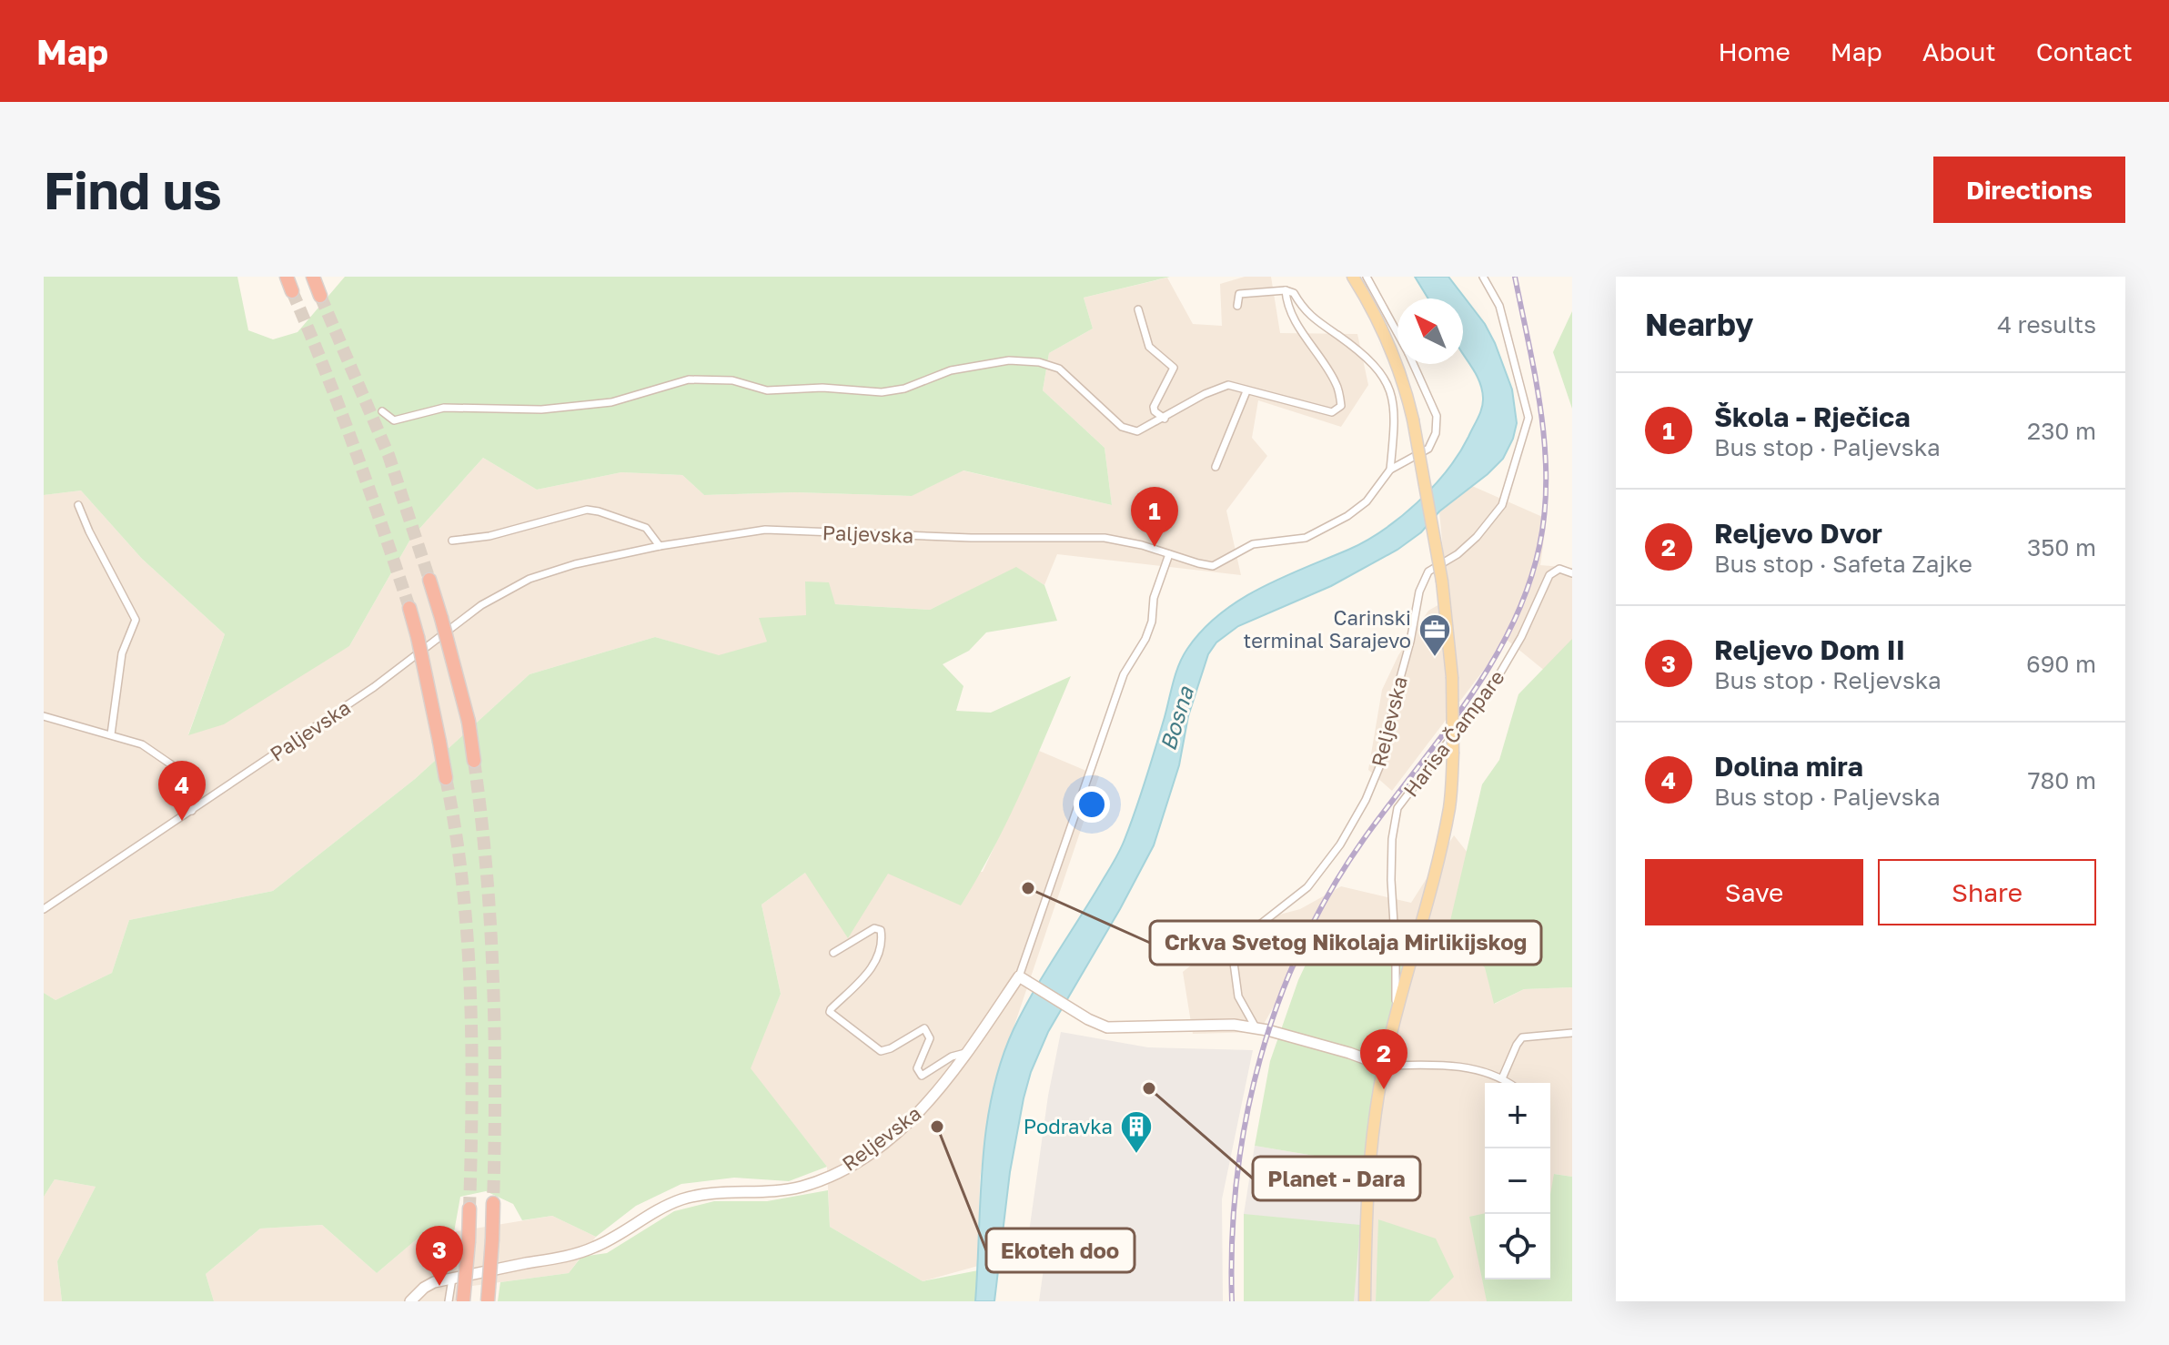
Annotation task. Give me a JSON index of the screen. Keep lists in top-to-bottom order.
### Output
{
  "streets": {
    "main road": ["Reljevska"],
    "street": ["Paljevska", "Harisa Čampare"]
  },
  "water": ["Bosna"],
  "places": {
    "office": ["Carinski terminal Sarajevo"],
    "other": ["Crkva Svetog Nikolaja Mirlikijskog", "Planet - Dara", "Ekoteh doo"],
    "building": ["Podravka"]
  },
  "north": "top left",
  "page": {
    "header": "Map",
    "nav": [
      "Home",
      "Map",
      "About",
      "Contact"
    ],
    "buttons": [
      "Directions",
      ["Save", "Share"]
    ],
    "title": "Find us",
    "heading": ["Nearby", "4 results"],
    "list": [
      {
        "mark": "1",
        "name": "Škola - Rječica",
        "note": "Bus stop · Paljevska",
        "value": "230 m"
      },
      {
        "mark": "2",
        "name": "Reljevo Dvor",
        "note": "Bus stop · Safeta Zajke",
        "value": "350 m"
      },
      {
        "mark": "3",
        "name": "Reljevo Dom II",
        "note": "Bus stop · Reljevska",
        "value": "690 m"
      },
      {
        "mark": "4",
        "name": "Dolina mira",
        "note": "Bus stop · Paljevska",
        "value": "780 m"
      }
    ],
    "pins": [
      "1",
      "4",
      "2",
      "3"
    ],
    "map_buttons": ["+", "−"]
  }
}
